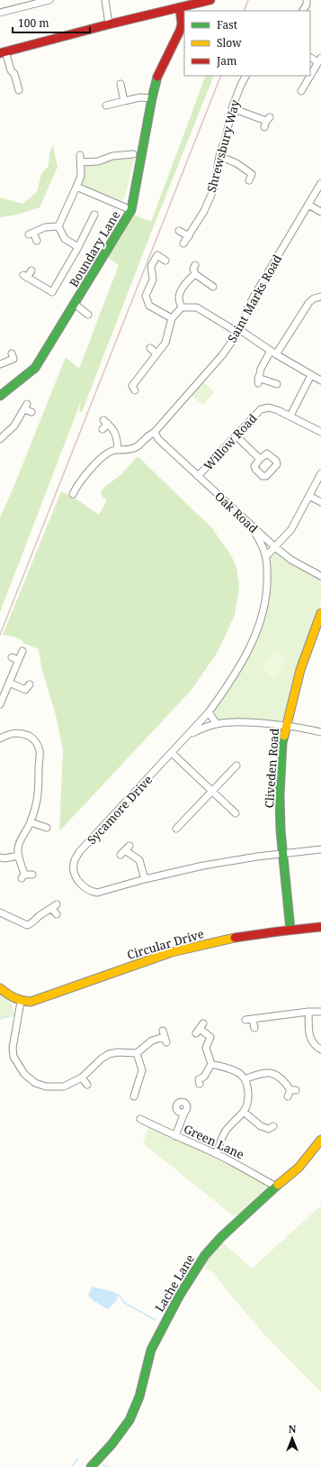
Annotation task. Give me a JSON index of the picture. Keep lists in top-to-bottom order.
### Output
{
  "streets": {
    "street": [
      "Shrewsbury Way",
      "Boundary Lane",
      "Saint Marks Road",
      "Willow Road",
      "Oak Road",
      "Cliveden Road",
      "Sycamore Drive",
      "Circular Drive",
      "Green Lane",
      "Lache Lane"
    ]
  },
  "crossings": [
    ["Saint Marks Road", "Oak Road"],
    ["Willow Road", "Oak Road"],
    ["Oak Road", "Sycamore Drive"],
    ["Cliveden Road", "Sycamore Drive"],
    ["Cliveden Road", "Circular Drive"],
    ["Green Lane", "Lache Lane"]
  ],
  "legend": ["Fast", "Slow", "Jam"],
  "scale_bar": "100 m",
  "north": "top"
}
